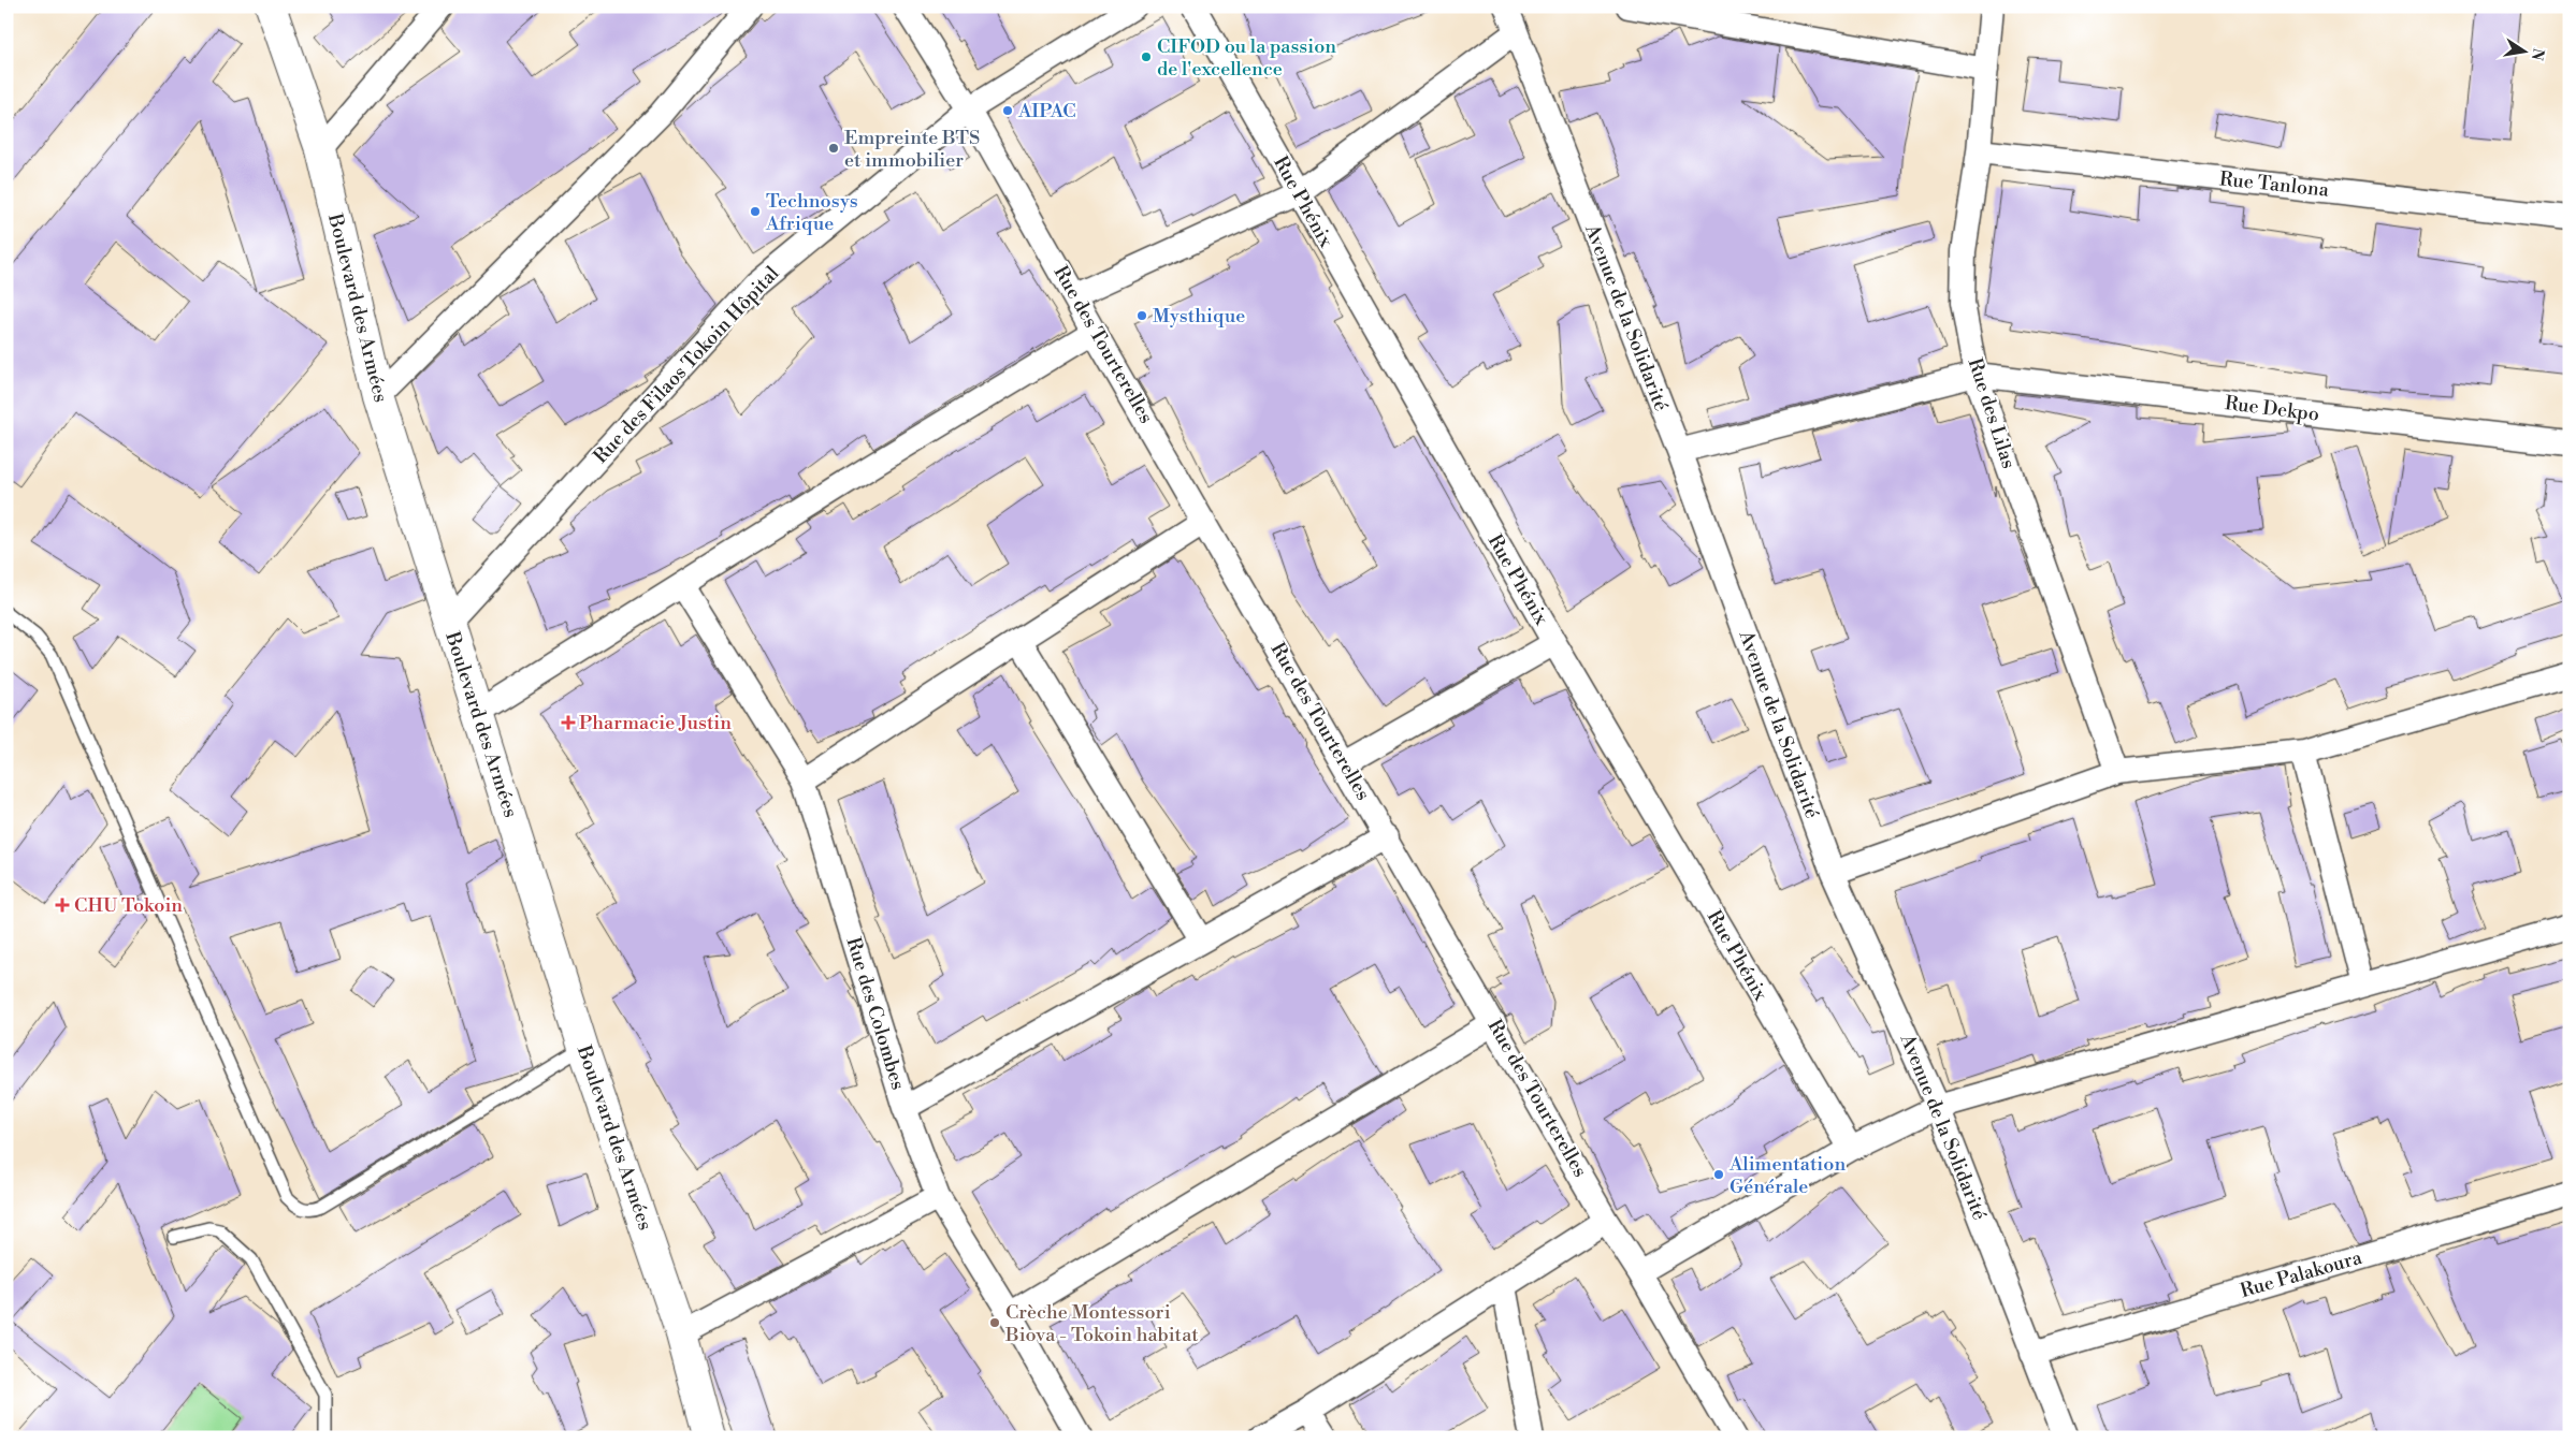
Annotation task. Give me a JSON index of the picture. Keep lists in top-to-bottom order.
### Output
{
  "streets": {
    "main road": ["Boulevard des Armées"],
    "street": [
      "Rue Tanlona",
      "Rue Phénix",
      "Avenue de la Solidarité",
      "Rue des Tourterelles",
      "Rue des Filaos Tokoin Hôpital",
      "Rue Dekpo",
      "Rue des Lilas",
      "Rue des Colombes",
      "Rue Palakoura"
    ]
  },
  "crossings": [
    ["Rue Tanlona", "Rue des Lilas"],
    ["Boulevard des Armées", "Rue des Filaos Tokoin Hôpital"],
    ["Avenue de la Solidarité", "Rue Palakoura"],
    ["Rue des Tourterelles", "Rue des Filaos Tokoin Hôpital"],
    ["Rue Dekpo", "Rue des Lilas"]
  ],
  "places": {
    "other": [
      "CIFOD ou la passion de l'excellence",
      "AIPAC",
      "Empreinte BTS et immobilier",
      "Technosys Afrique",
      "Mysthique",
      "Alimentation Générale",
      "Crèche Montessori Biova - Tokoin habitat"
    ],
    "health": ["Pharmacie Justin", "CHU Tokoin"]
  },
  "north": "right"
}
